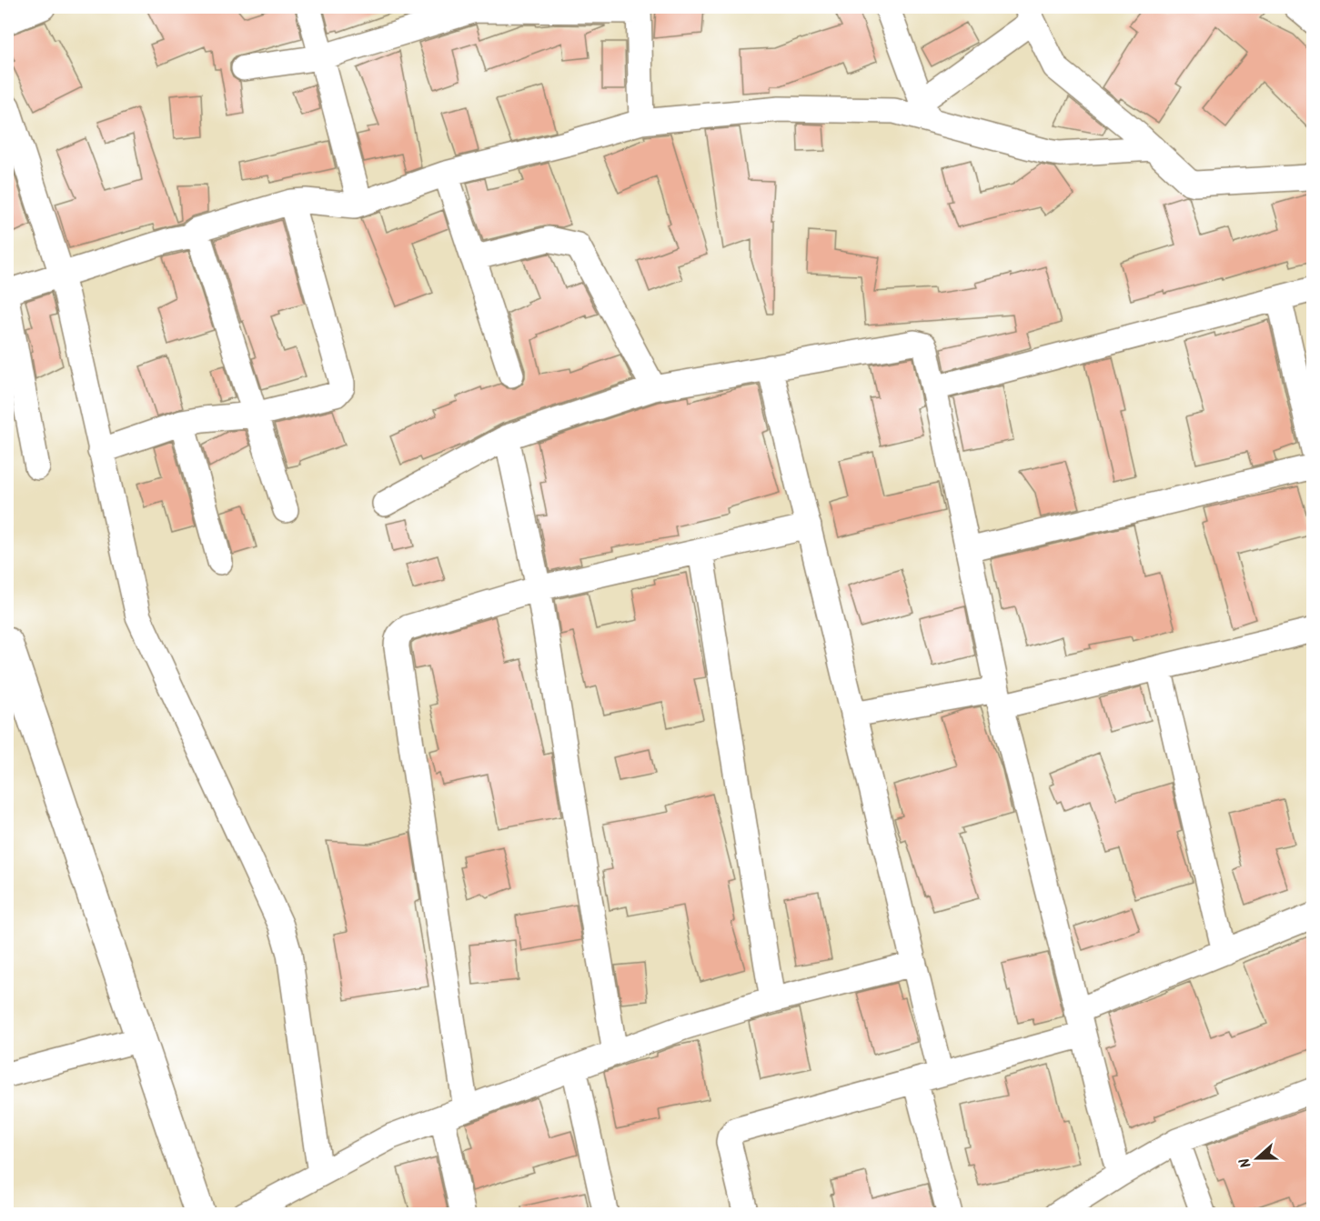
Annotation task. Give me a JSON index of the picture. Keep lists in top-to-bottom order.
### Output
{
  "north": "left"
}
